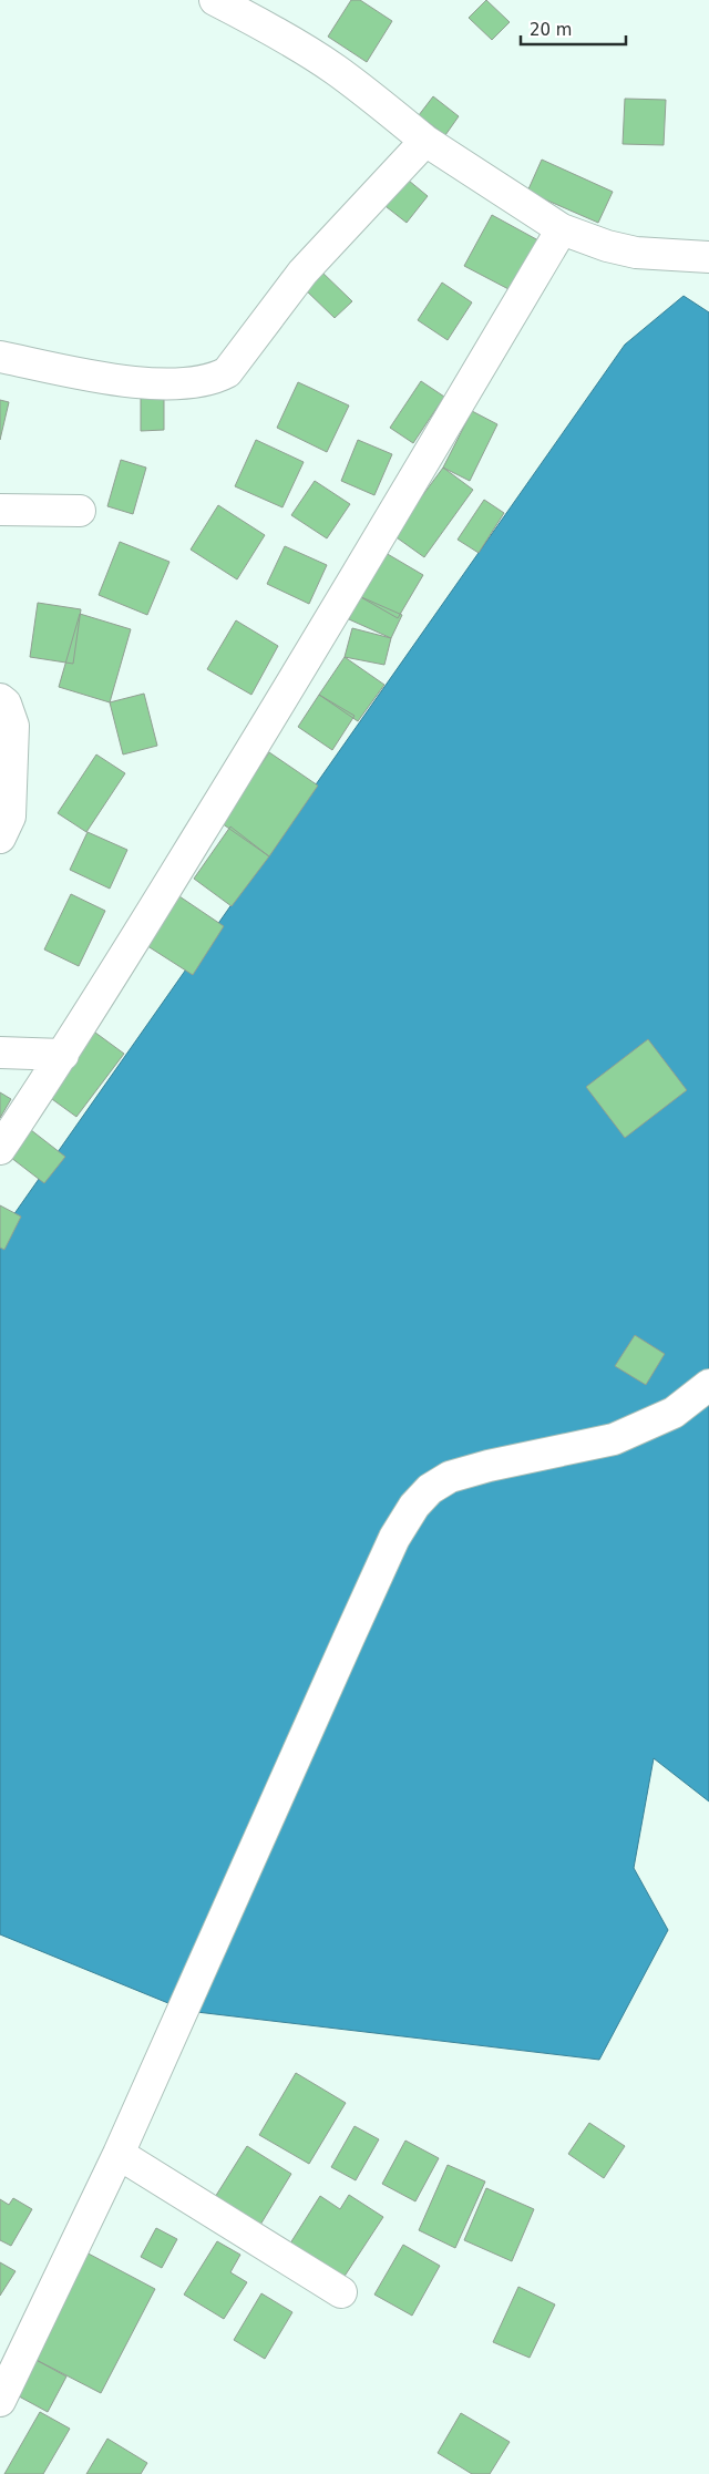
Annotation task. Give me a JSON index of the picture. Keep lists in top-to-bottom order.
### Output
{
  "scale_bar": "20 m"
}
